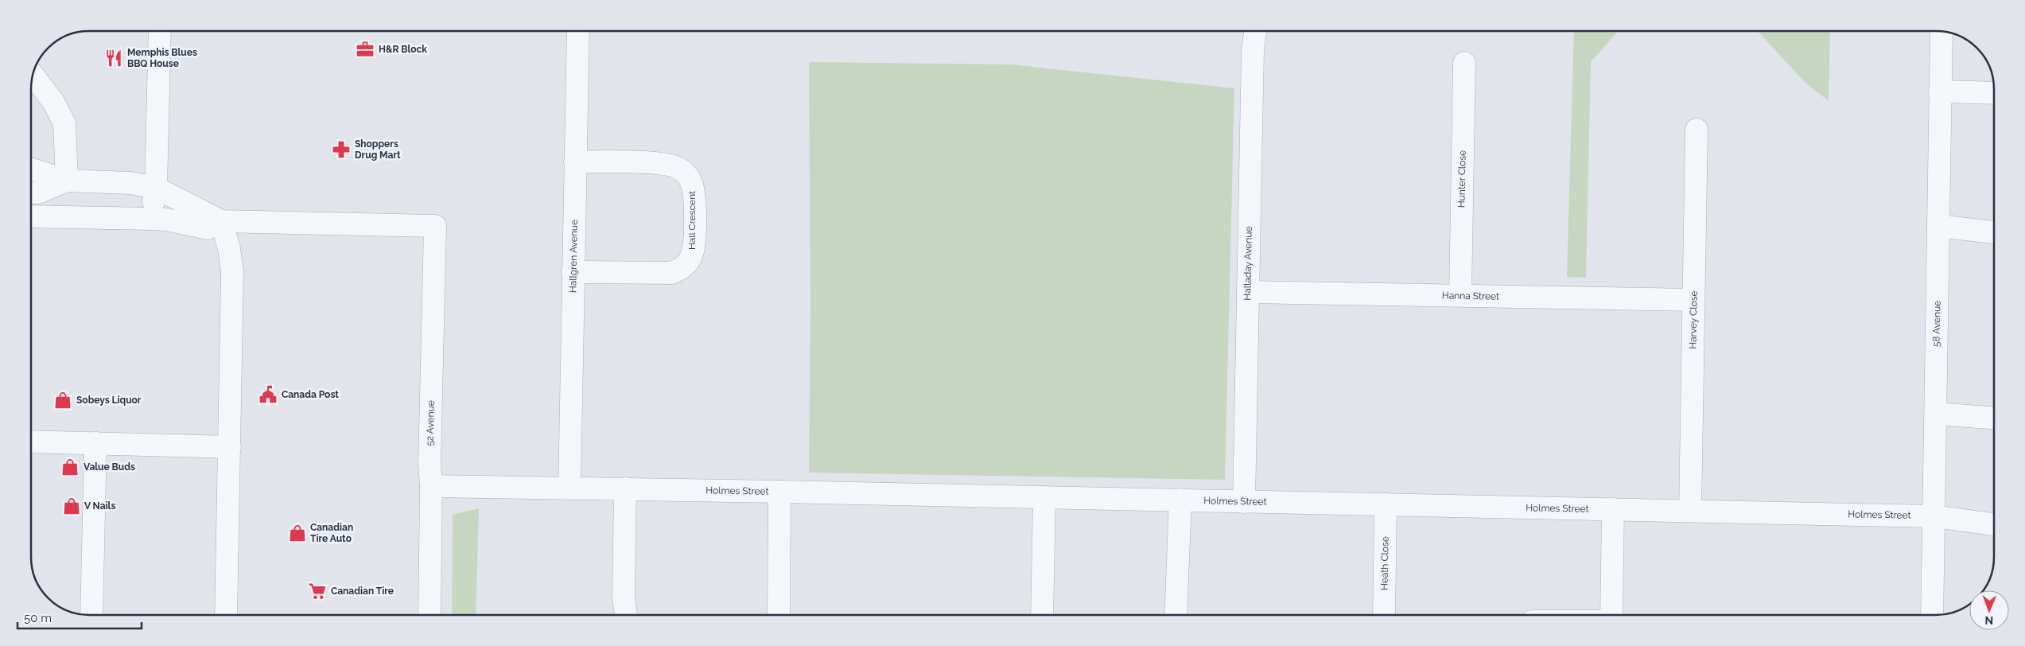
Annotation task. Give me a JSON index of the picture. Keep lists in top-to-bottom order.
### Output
{
  "streets": {
    "street": [
      "Hunter Close",
      "Hall Crescent",
      "Hallgren Avenue",
      "Halladay Avenue",
      "Hanna Street",
      "Harvey Close",
      "58 Avenue",
      "52 Avenue",
      "Holmes Street",
      "Heath Close"
    ]
  },
  "crossings": [
    ["Hunter Close", "Hanna Street"],
    ["Hall Crescent", "Hallgren Avenue"],
    ["Hallgren Avenue", "Holmes Street"],
    ["Halladay Avenue", "Hanna Street"],
    ["Halladay Avenue", "Holmes Street"],
    ["Hanna Street", "Harvey Close"],
    ["Harvey Close", "Holmes Street"],
    ["58 Avenue", "Holmes Street"],
    ["52 Avenue", "Holmes Street"],
    ["Holmes Street", "Heath Close"]
  ],
  "places": {
    "office": ["H&R Block"],
    "restaurant": ["Memphis Blues BBQ House"],
    "pharmacy": ["Shoppers Drug Mart"],
    "public building": ["Canada Post"],
    "shop": [
      "Sobeys Liquor",
      "Value Buds",
      "V Nails",
      "Canadian Tire Auto"
    ],
    "supermarket": ["Canadian Tire"]
  },
  "scale_bar": "50 m",
  "north": "bottom"
}
